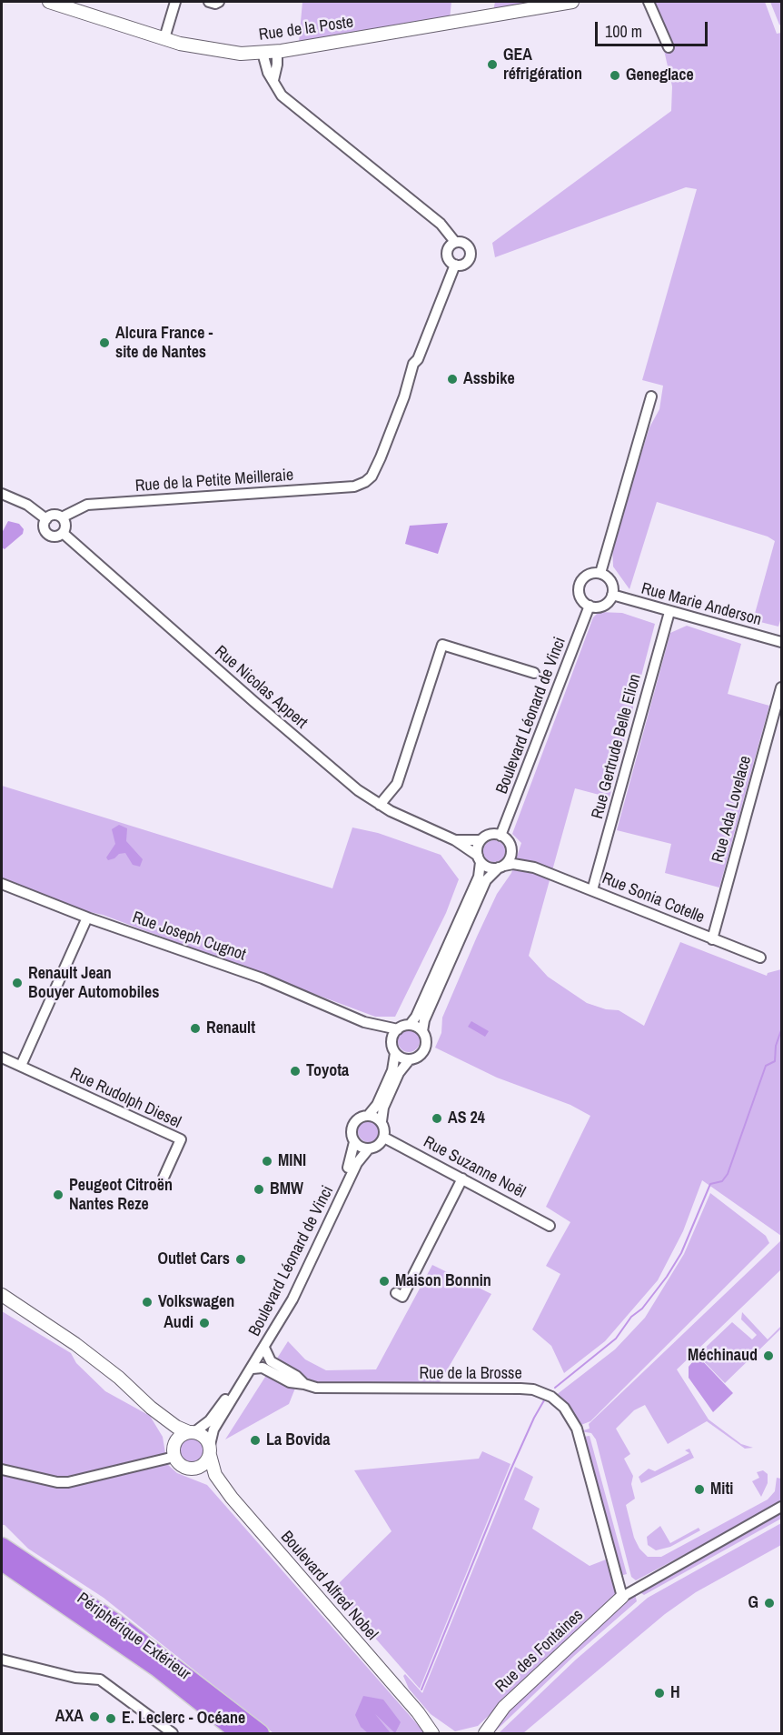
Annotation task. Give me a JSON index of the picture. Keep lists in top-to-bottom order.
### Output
{
  "streets": {
    "highway": ["Périphérique Extérieur"],
    "main road": ["Rue de la Poste", "Boulevard Alfred Nobel", "Rue des Fontaines"],
    "street": [
      "Rue de la Petite Meilleraie",
      "Rue Marie Anderson",
      "Rue Nicolas Appert",
      "Boulevard Léonard de Vinci",
      "Rue Gertrude Belle Elion",
      "Rue Ada Lovelace",
      "Rue Sonia Cotelle",
      "Rue Joseph Cugnot",
      "Rue Rudolph Diesel",
      "Rue Suzanne Noël",
      "Rue de la Brosse"
    ]
  },
  "crossings": [
    ["Rue de la Petite Meilleraie", "Rue Nicolas Appert"],
    ["Rue Marie Anderson", "Boulevard Léonard de Vinci"],
    ["Rue Marie Anderson", "Rue Gertrude Belle Elion"],
    ["Boulevard Léonard de Vinci", "Rue Suzanne Noël"],
    ["Boulevard Léonard de Vinci", "Rue de la Brosse"],
    ["Boulevard Léonard de Vinci", "Boulevard Alfred Nobel"],
    ["Rue Gertrude Belle Elion", "Rue Sonia Cotelle"],
    ["Rue Ada Lovelace", "Rue Sonia Cotelle"],
    ["Rue de la Brosse", "Rue des Fontaines"]
  ],
  "places": [
    "GEA réfrigération",
    "Geneglace",
    "Alcura France - site de Nantes",
    "Assbike",
    "Renault Jean Bouyer Automobiles",
    "Renault",
    "Toyota",
    "AS 24",
    "MINI",
    "BMW",
    "Peugeot Citroën Nantes Reze",
    "Outlet Cars",
    "Maison Bonnin",
    "Volkswagen",
    "Audi",
    "Méchinaud",
    "La Bovida",
    "Miti",
    "G",
    "H",
    "AXA",
    "E. Leclerc - Océane"
  ],
  "scale_bar": "100 m"
}
